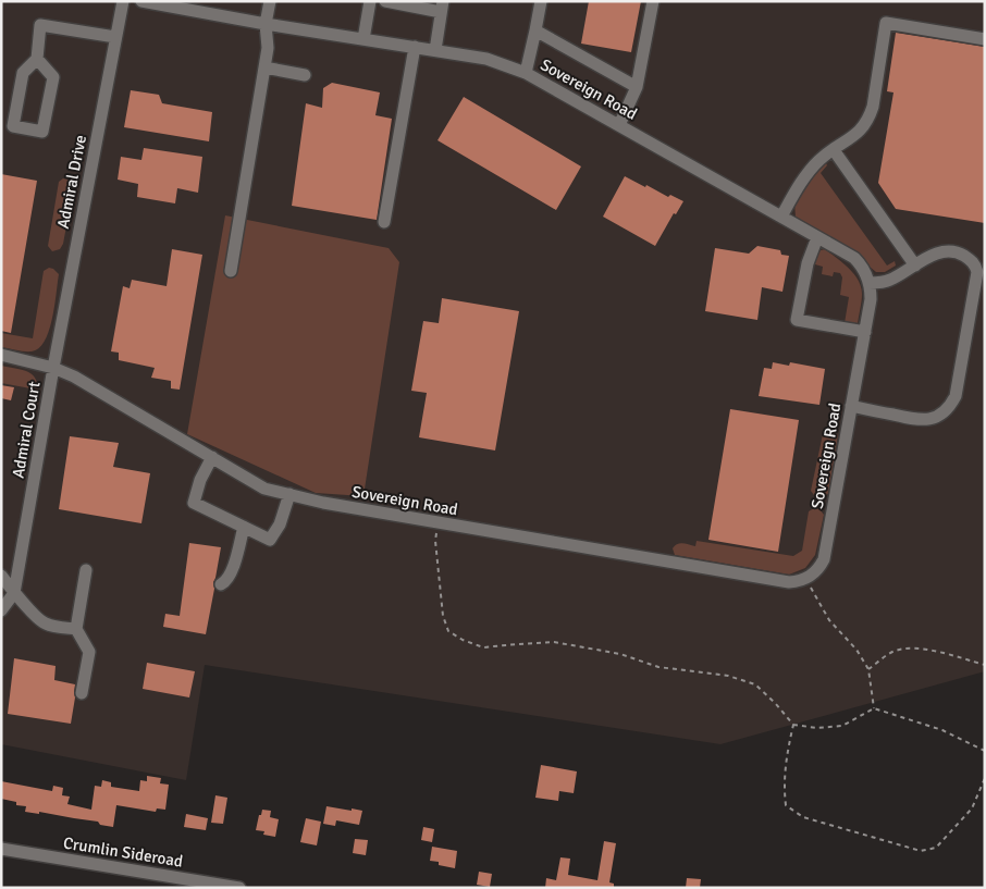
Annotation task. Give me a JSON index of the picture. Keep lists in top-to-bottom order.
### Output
{
  "streets": {
    "street": [
      "Sovereign Road",
      "Admiral Drive",
      "Admiral Court",
      "Crumlin Sideroad"
    ]
  },
  "crossings": [
    ["Sovereign Road", "Admiral Drive"],
    ["Sovereign Road", "Admiral Court"],
    ["Admiral Drive", "Admiral Court"]
  ]
}
